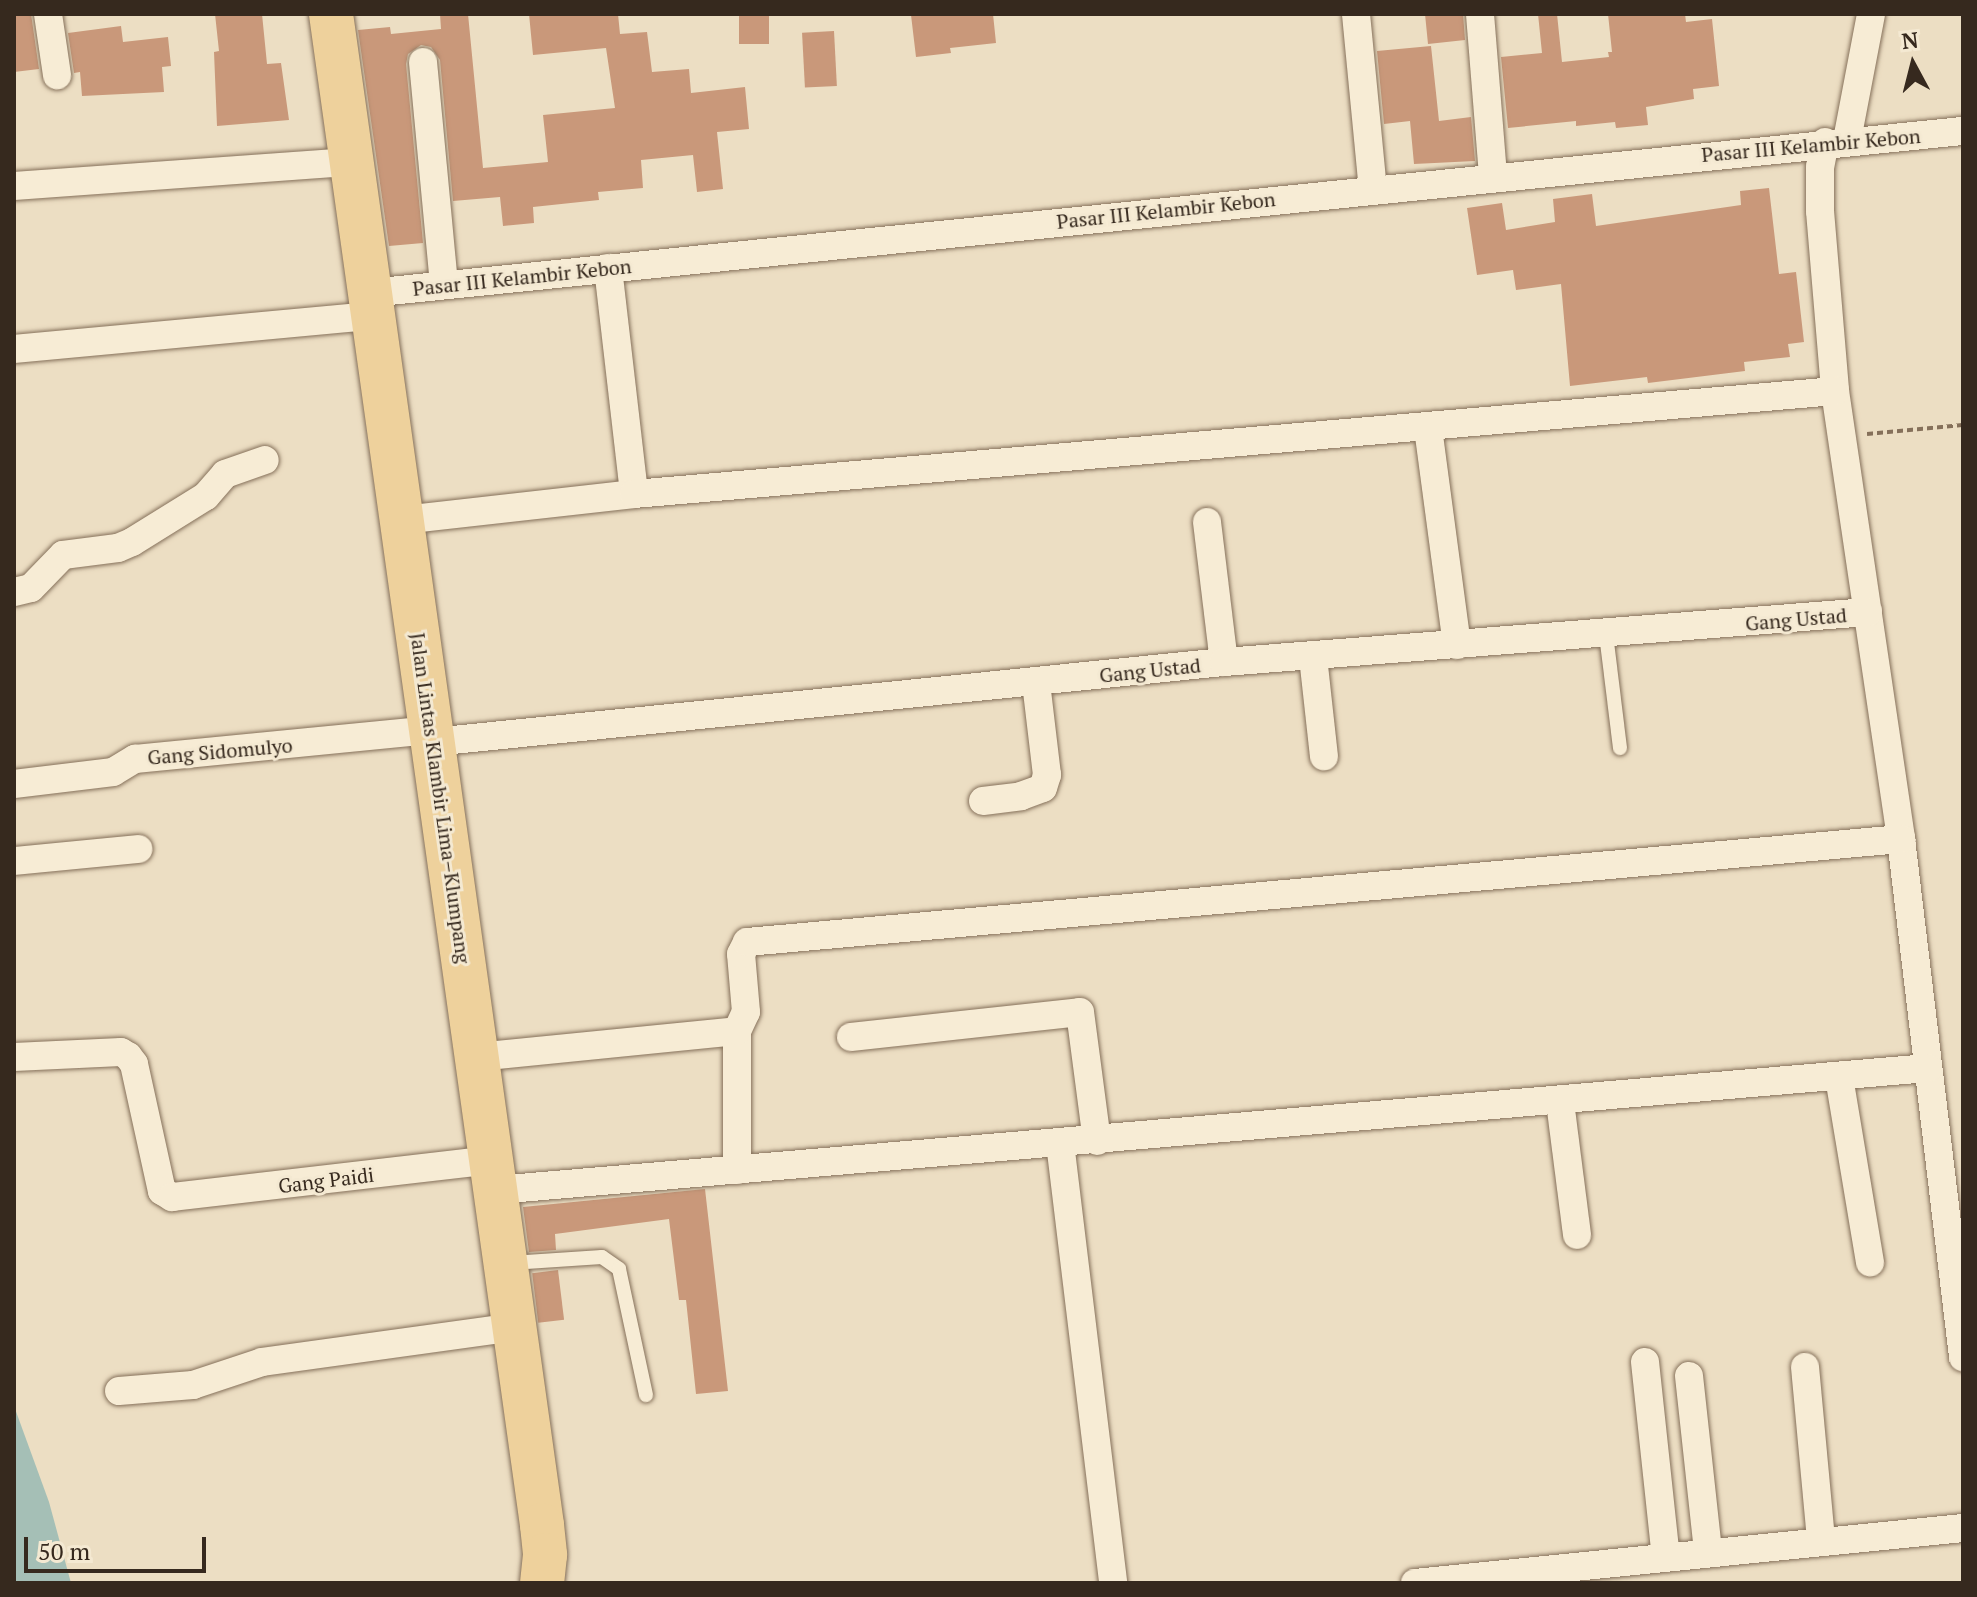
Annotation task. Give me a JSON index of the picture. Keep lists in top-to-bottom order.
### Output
{
  "streets": {
    "main road": ["Jalan Lintas Klambir Lima–Klumpang"],
    "street": [
      "Pasar III Kelambir Kebon",
      "Gang Ustad",
      "Gang Sidomulyo",
      "Gang Paidi"
    ]
  },
  "crossings": [
    ["Pasar III Kelambir Kebon", "Jalan Lintas Klambir Lima–Klumpang"],
    ["Gang Ustad", "Gang Sidomulyo"],
    ["Gang Ustad", "Jalan Lintas Klambir Lima–Klumpang"],
    ["Gang Sidomulyo", "Jalan Lintas Klambir Lima–Klumpang"],
    ["Jalan Lintas Klambir Lima–Klumpang", "Gang Paidi"]
  ],
  "scale_bar": "50 m",
  "north": "top"
}
